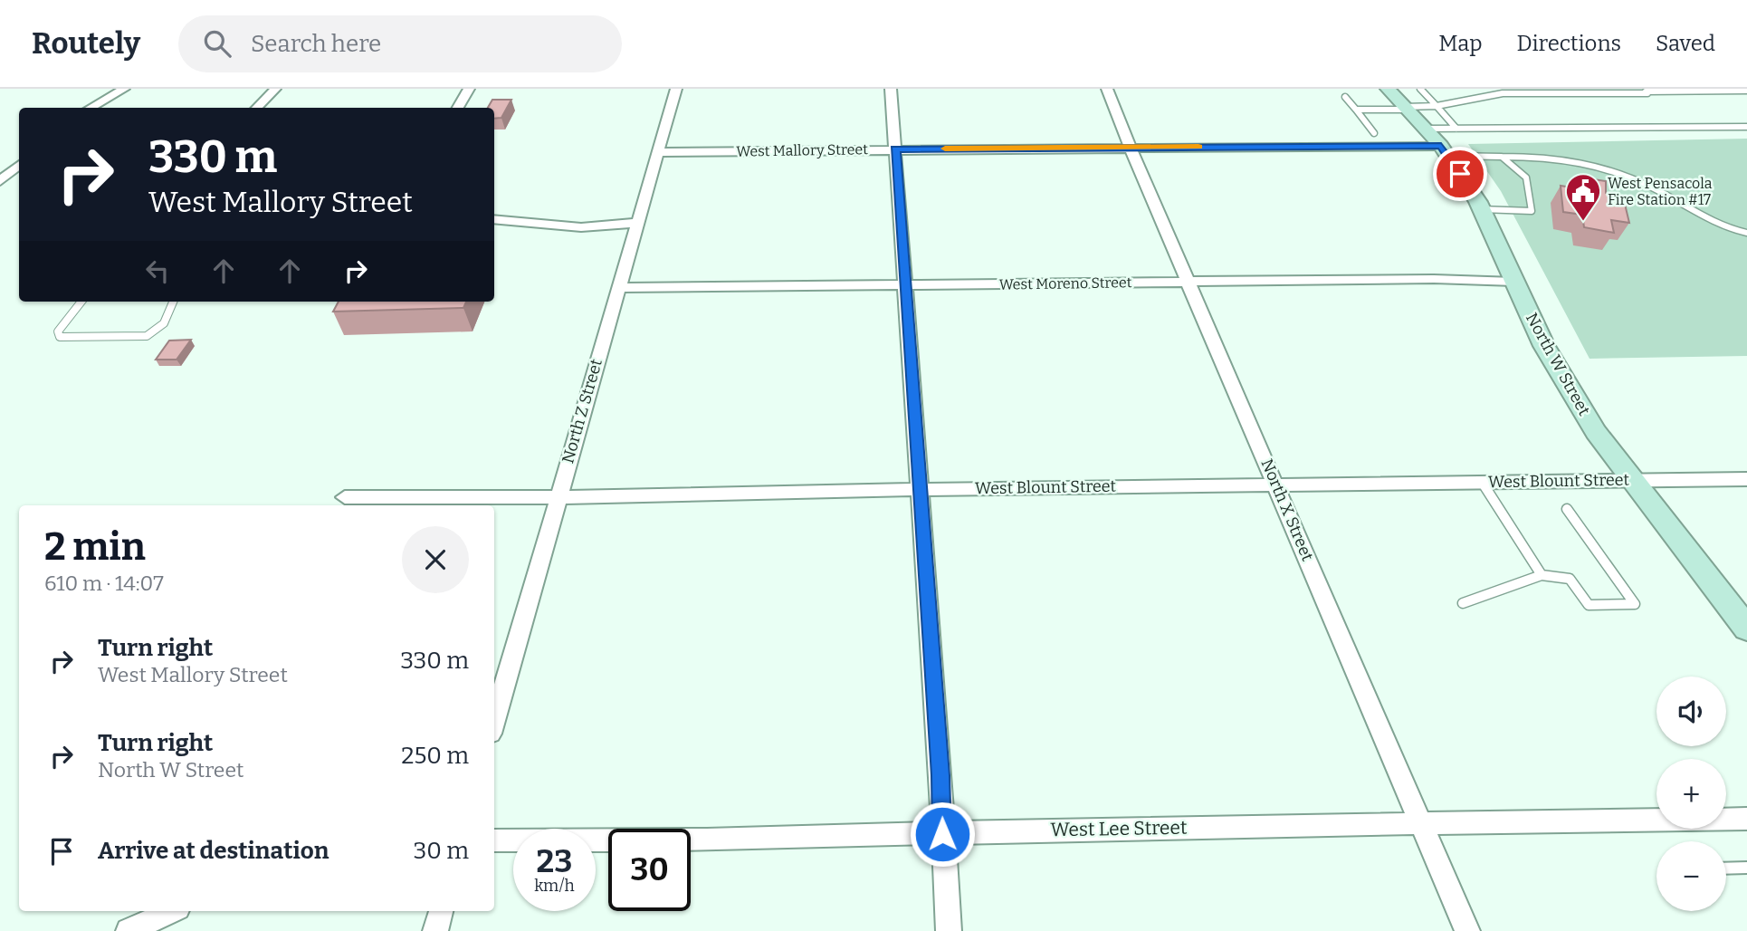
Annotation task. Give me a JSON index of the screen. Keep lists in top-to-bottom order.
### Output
{
  "streets": {
    "main road": ["North W Street"],
    "street": [
      "West Mallory Street",
      "West Moreno Street",
      "North Z Street",
      "West Blount Street",
      "North X Street",
      "West Lee Street"
    ]
  },
  "crossings": [
    ["West Mallory Street", "North W Street"],
    ["West Mallory Street", "North Z Street"],
    ["West Mallory Street", "North X Street"],
    ["West Moreno Street", "North W Street"],
    ["West Moreno Street", "North Z Street"],
    ["West Moreno Street", "North X Street"],
    ["North W Street", "West Blount Street"],
    ["North Z Street", "West Blount Street"],
    ["West Blount Street", "North X Street"],
    ["North X Street", "West Lee Street"]
  ],
  "places": {
    "public building": ["West Pensacola Fire Station #17"]
  },
  "page": {
    "header": "Routely",
    "search": "Search here",
    "nav": ["Map", "Directions", "Saved"],
    "turn": ["330 m", "West Mallory Street"],
    "heading": ["2 min", "610 m · 14:07"],
    "list": [
      {
        "name": "Turn right",
        "note": "West Mallory Street",
        "value": "330 m"
      },
      {
        "name": "Turn right",
        "note": "North W Street",
        "value": "250 m"
      },
      {
        "name": "Arrive at destination",
        "value": "30 m"
      }
    ],
    "map_buttons": ["+", "−"],
    "speed": "23 km/h",
    "limit": "30"
  }
}
